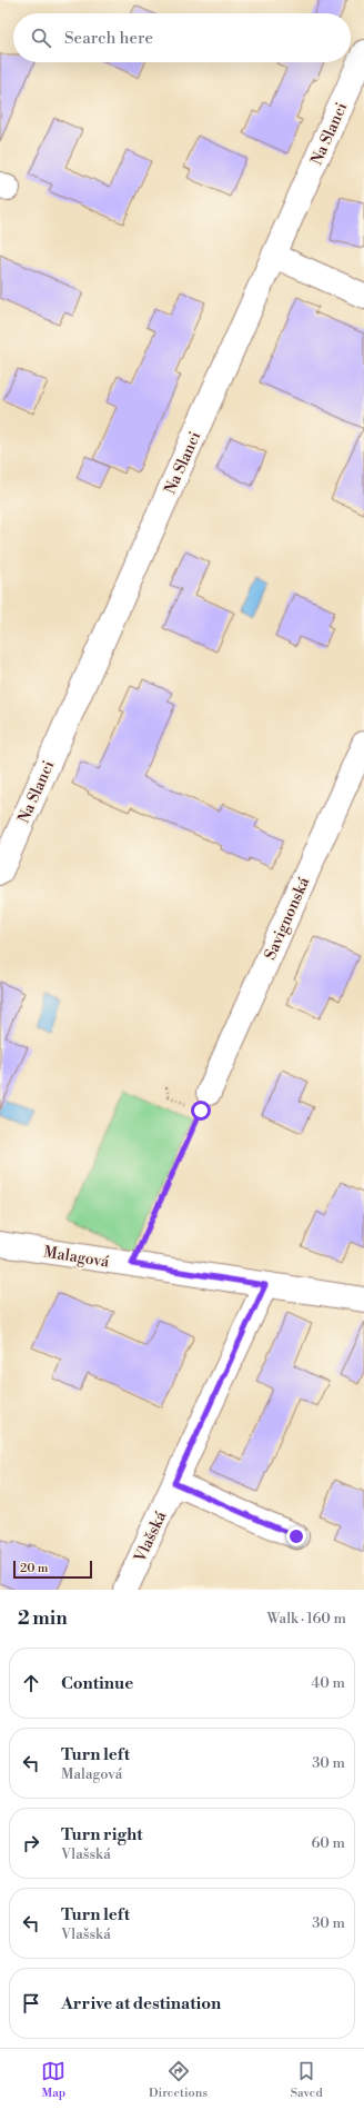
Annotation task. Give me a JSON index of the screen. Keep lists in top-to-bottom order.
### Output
{
  "streets": {
    "street": [
      "Na Slanci",
      "Savignonská",
      "Malagová",
      "Vlašská"
    ]
  },
  "crossings": [
    ["Malagová", "Vlašská"]
  ],
  "scale_bar": "20 m",
  "page": {
    "search": "Search here",
    "scale": "20 m",
    "heading": ["2 min", "Walk · 160 m"],
    "list": [
      ["Continue", "40 m"],
      ["Turn left", "Malagová", "30 m"],
      ["Turn right", "Vlašská", "60 m"],
      ["Turn left", "Vlašská", "30 m"],
      "Arrive at destination"
    ],
    "nav": ["Map", "Directions", "Saved"]
  }
}
